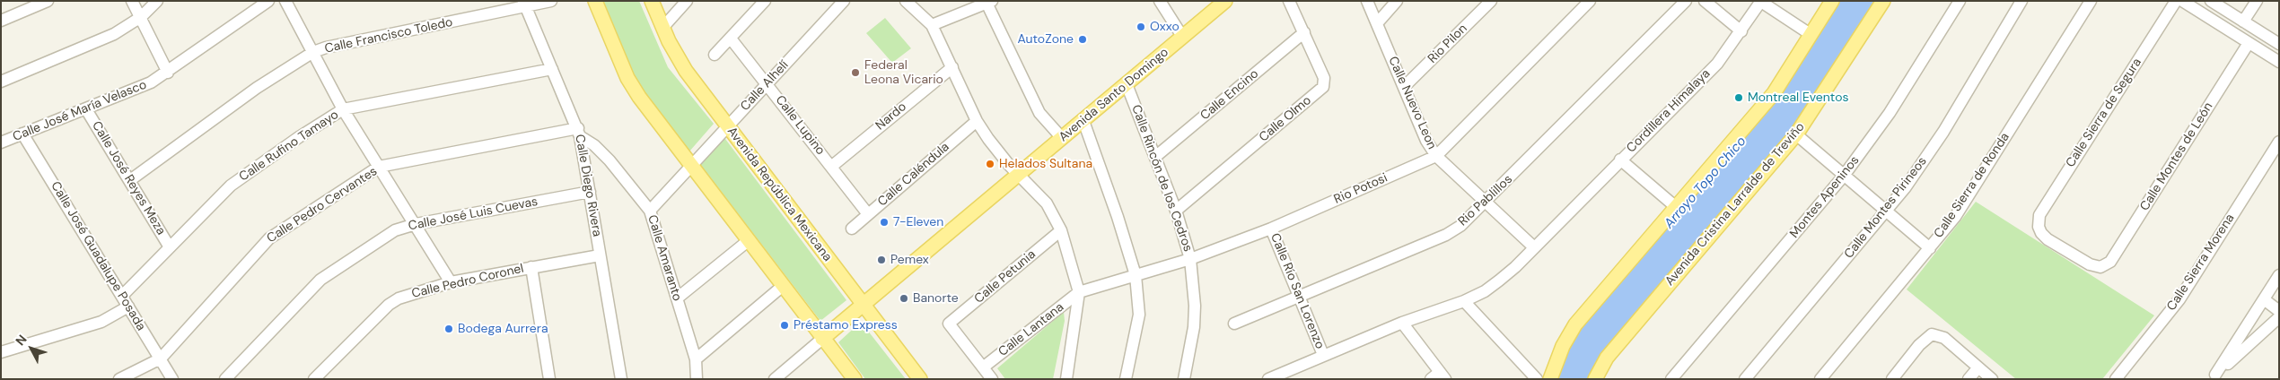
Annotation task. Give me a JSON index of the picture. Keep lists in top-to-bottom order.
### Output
{
  "streets": {
    "main road": ["Avenida Santo Domingo", "Avenida República Mexicana", "Avenida Cristina Larralde de Treviño"],
    "street": [
      "Calle Francisco Toledo",
      "Rio Pilon",
      "Calle Alhelí",
      "Calle Encino",
      "Calle Nuevo Leon",
      "Calle José María Velasco",
      "Cordillera Himalaya",
      "Calle Sierra de Segura",
      "Nardo",
      "Calle Olmo",
      "Calle Lupino",
      "Calle Rufino Tamayo",
      "Calle Montes de León",
      "Calle Caléndula",
      "Calle José Reyes Meza",
      "Calle Rincón de los Cedros",
      "Calle Diego Rivera",
      "Calle Sierra de Ronda",
      "Rio Potosi",
      "Montes Apeninos",
      "Rio Pablillos",
      "Calle Pedro Cervantes",
      "Calle Montes Pirineos",
      "Calle José Luis Cuevas",
      "Calle José Guadalupe Posada",
      "Calle Amaranto",
      "Calle Sierra Morena",
      "Calle Petunia",
      "Calle Pedro Coronel",
      "Calle Río San Lorenzo",
      "Calle Lantana"
    ]
  },
  "crossings": [
    ["Calle Francisco Toledo", "Calle José Reyes Meza"],
    ["Calle Francisco Toledo", "Calle Diego Rivera"],
    ["Rio Pilon", "Calle Nuevo Leon"],
    ["Calle Alhelí", "Calle Lupino"],
    ["Calle Alhelí", "Avenida República Mexicana"],
    ["Calle Alhelí", "Calle Amaranto"],
    ["Avenida Santo Domingo", "Calle Rincón de los Cedros"],
    ["Avenida Santo Domingo", "Avenida República Mexicana"],
    ["Calle Encino", "Calle Olmo"],
    ["Calle Encino", "Calle Rincón de los Cedros"],
    ["Calle Nuevo Leon", "Cordillera Himalaya"],
    ["Calle Nuevo Leon", "Rio Potosi"],
    ["Calle Nuevo Leon", "Rio Pablillos"],
    ["Calle José María Velasco", "Calle José Reyes Meza"],
    ["Calle José María Velasco", "Calle José Guadalupe Posada"],
    ["Cordillera Himalaya", "Calle Río San Lorenzo"],
    ["Calle Sierra de Segura", "Calle Montes de León"],
    ["Nardo", "Calle Lupino"],
    ["Calle Olmo", "Calle Rincón de los Cedros"],
    ["Calle Lupino", "Calle Caléndula"],
    ["Calle Rufino Tamayo", "Calle José Reyes Meza"],
    ["Calle Rufino Tamayo", "Calle Diego Rivera"],
    ["Calle Rufino Tamayo", "Calle José Guadalupe Posada"],
    ["Calle Rincón de los Cedros", "Rio Potosi"],
    ["Calle Diego Rivera", "Calle Pedro Cervantes"],
    ["Calle Diego Rivera", "Calle José Luis Cuevas"],
    ["Calle Diego Rivera", "Calle Amaranto"],
    ["Calle Diego Rivera", "Calle Pedro Coronel"],
    ["Rio Potosi", "Calle Río San Lorenzo"],
    ["Rio Potosi", "Calle Lantana"],
    ["Rio Pablillos", "Calle Río San Lorenzo"],
    ["Calle Pedro Cervantes", "Calle José Guadalupe Posada"],
    ["Calle Pedro Cervantes", "Calle Amaranto"],
    ["Calle Petunia", "Calle Lantana"]
  ],
  "water": ["Arroyo Topo Chico"],
  "places": [
    "Oxxo",
    "AutoZone",
    "Federal Leona Vicario",
    "Montreal Eventos",
    "Helados Sultana",
    "7-Eleven",
    "Pemex",
    "Banorte",
    "Préstamo Express",
    "Bodega Aurrera"
  ],
  "north": "top left"
}
